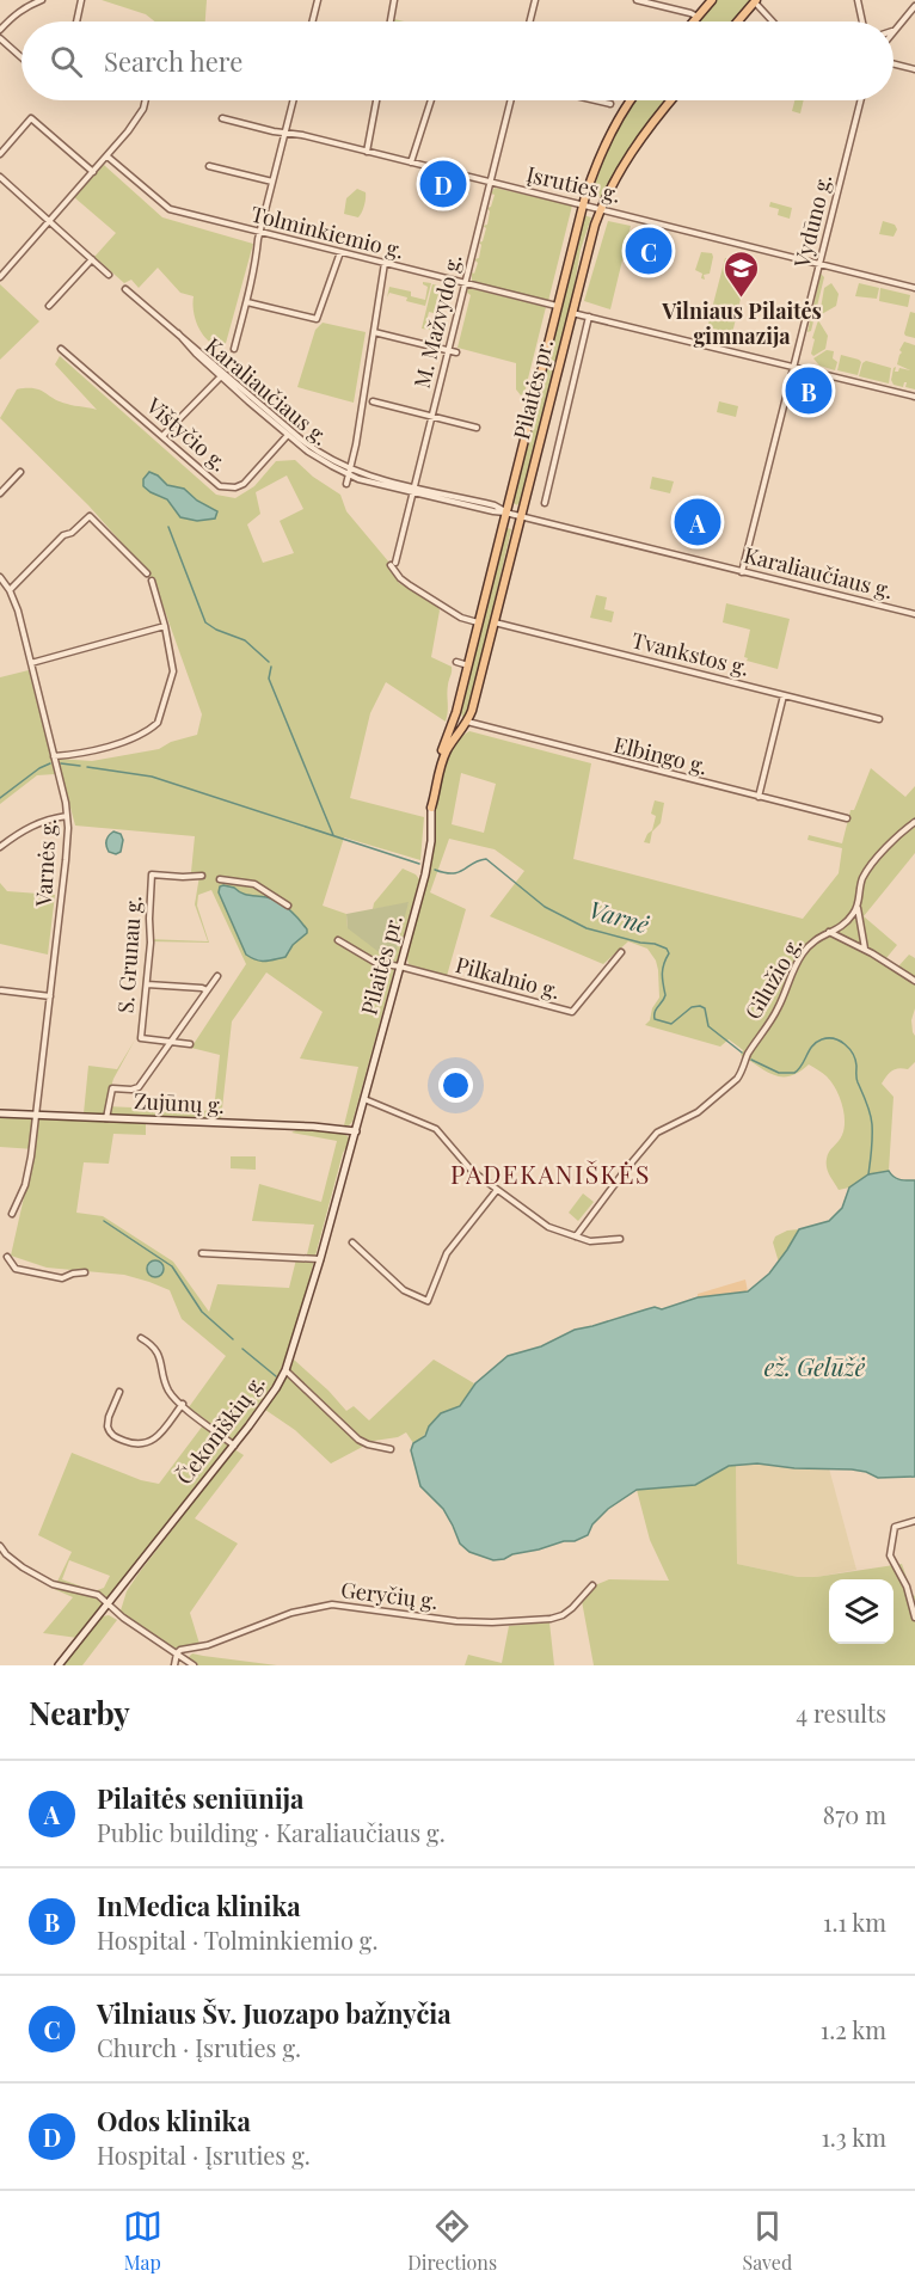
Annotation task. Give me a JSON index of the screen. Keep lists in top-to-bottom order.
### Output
{
  "streets": {
    "main road": ["Pilaitės pr.", "Zujūnų g.", "Čekoniškių g."],
    "street": [
      "Įsruties g.",
      "Vydūno g.",
      "Tolminkiemio g.",
      "M. Mažvydo g.",
      "Karaliaučiaus g.",
      "Vištyčio g.",
      "Tvankstos g.",
      "Elbingo g.",
      "Varnės g.",
      "S. Grunau g.",
      "Pilkalnio g.",
      "Gilužio g.",
      "Geryčių g."
    ]
  },
  "crossings": [
    ["Įsruties g.", "Vydūno g."],
    ["Įsruties g.", "M. Mažvydo g."],
    ["Įsruties g.", "Pilaitės pr."],
    ["Vydūno g.", "Karaliaučiaus g."],
    ["Tolminkiemio g.", "M. Mažvydo g."],
    ["Tolminkiemio g.", "Pilaitės pr."],
    ["M. Mažvydo g.", "Pilaitės pr."],
    ["M. Mažvydo g.", "Karaliaučiaus g."],
    ["Pilaitės pr.", "Karaliaučiaus g."],
    ["Pilaitės pr.", "Tvankstos g."],
    ["Pilaitės pr.", "Elbingo g."],
    ["Pilaitės pr.", "Pilkalnio g."],
    ["Pilaitės pr.", "Zujūnų g."],
    ["Pilaitės pr.", "Čekoniškių g."],
    ["Karaliaučiaus g.", "Vištyčio g."],
    ["Varnės g.", "Zujūnų g."],
    ["Zujūnų g.", "Čekoniškių g."]
  ],
  "districts": ["PADEKANIŠKĖS"],
  "water": ["Varnė", "ež. Gelūžė"],
  "places": {
    "school or university": ["Vilniaus Pilaitės gimnazija"]
  },
  "page": {
    "search": "Search here",
    "pins": [
      "D",
      "C",
      "B",
      "A"
    ],
    "heading": ["Nearby", "4 results"],
    "list": [
      {
        "mark": "A",
        "name": "Pilaitės seniūnija",
        "note": "Public building · Karaliaučiaus g.",
        "value": "870 m"
      },
      {
        "mark": "B",
        "name": "InMedica klinika",
        "note": "Hospital · Tolminkiemio g.",
        "value": "1.1 km"
      },
      {
        "mark": "C",
        "name": "Vilniaus Šv. Juozapo bažnyčia",
        "note": "Church · Įsruties g.",
        "value": "1.2 km"
      },
      {
        "mark": "D",
        "name": "Odos klinika",
        "note": "Hospital · Įsruties g.",
        "value": "1.3 km"
      }
    ],
    "nav": ["Map", "Directions", "Saved"]
  }
}
